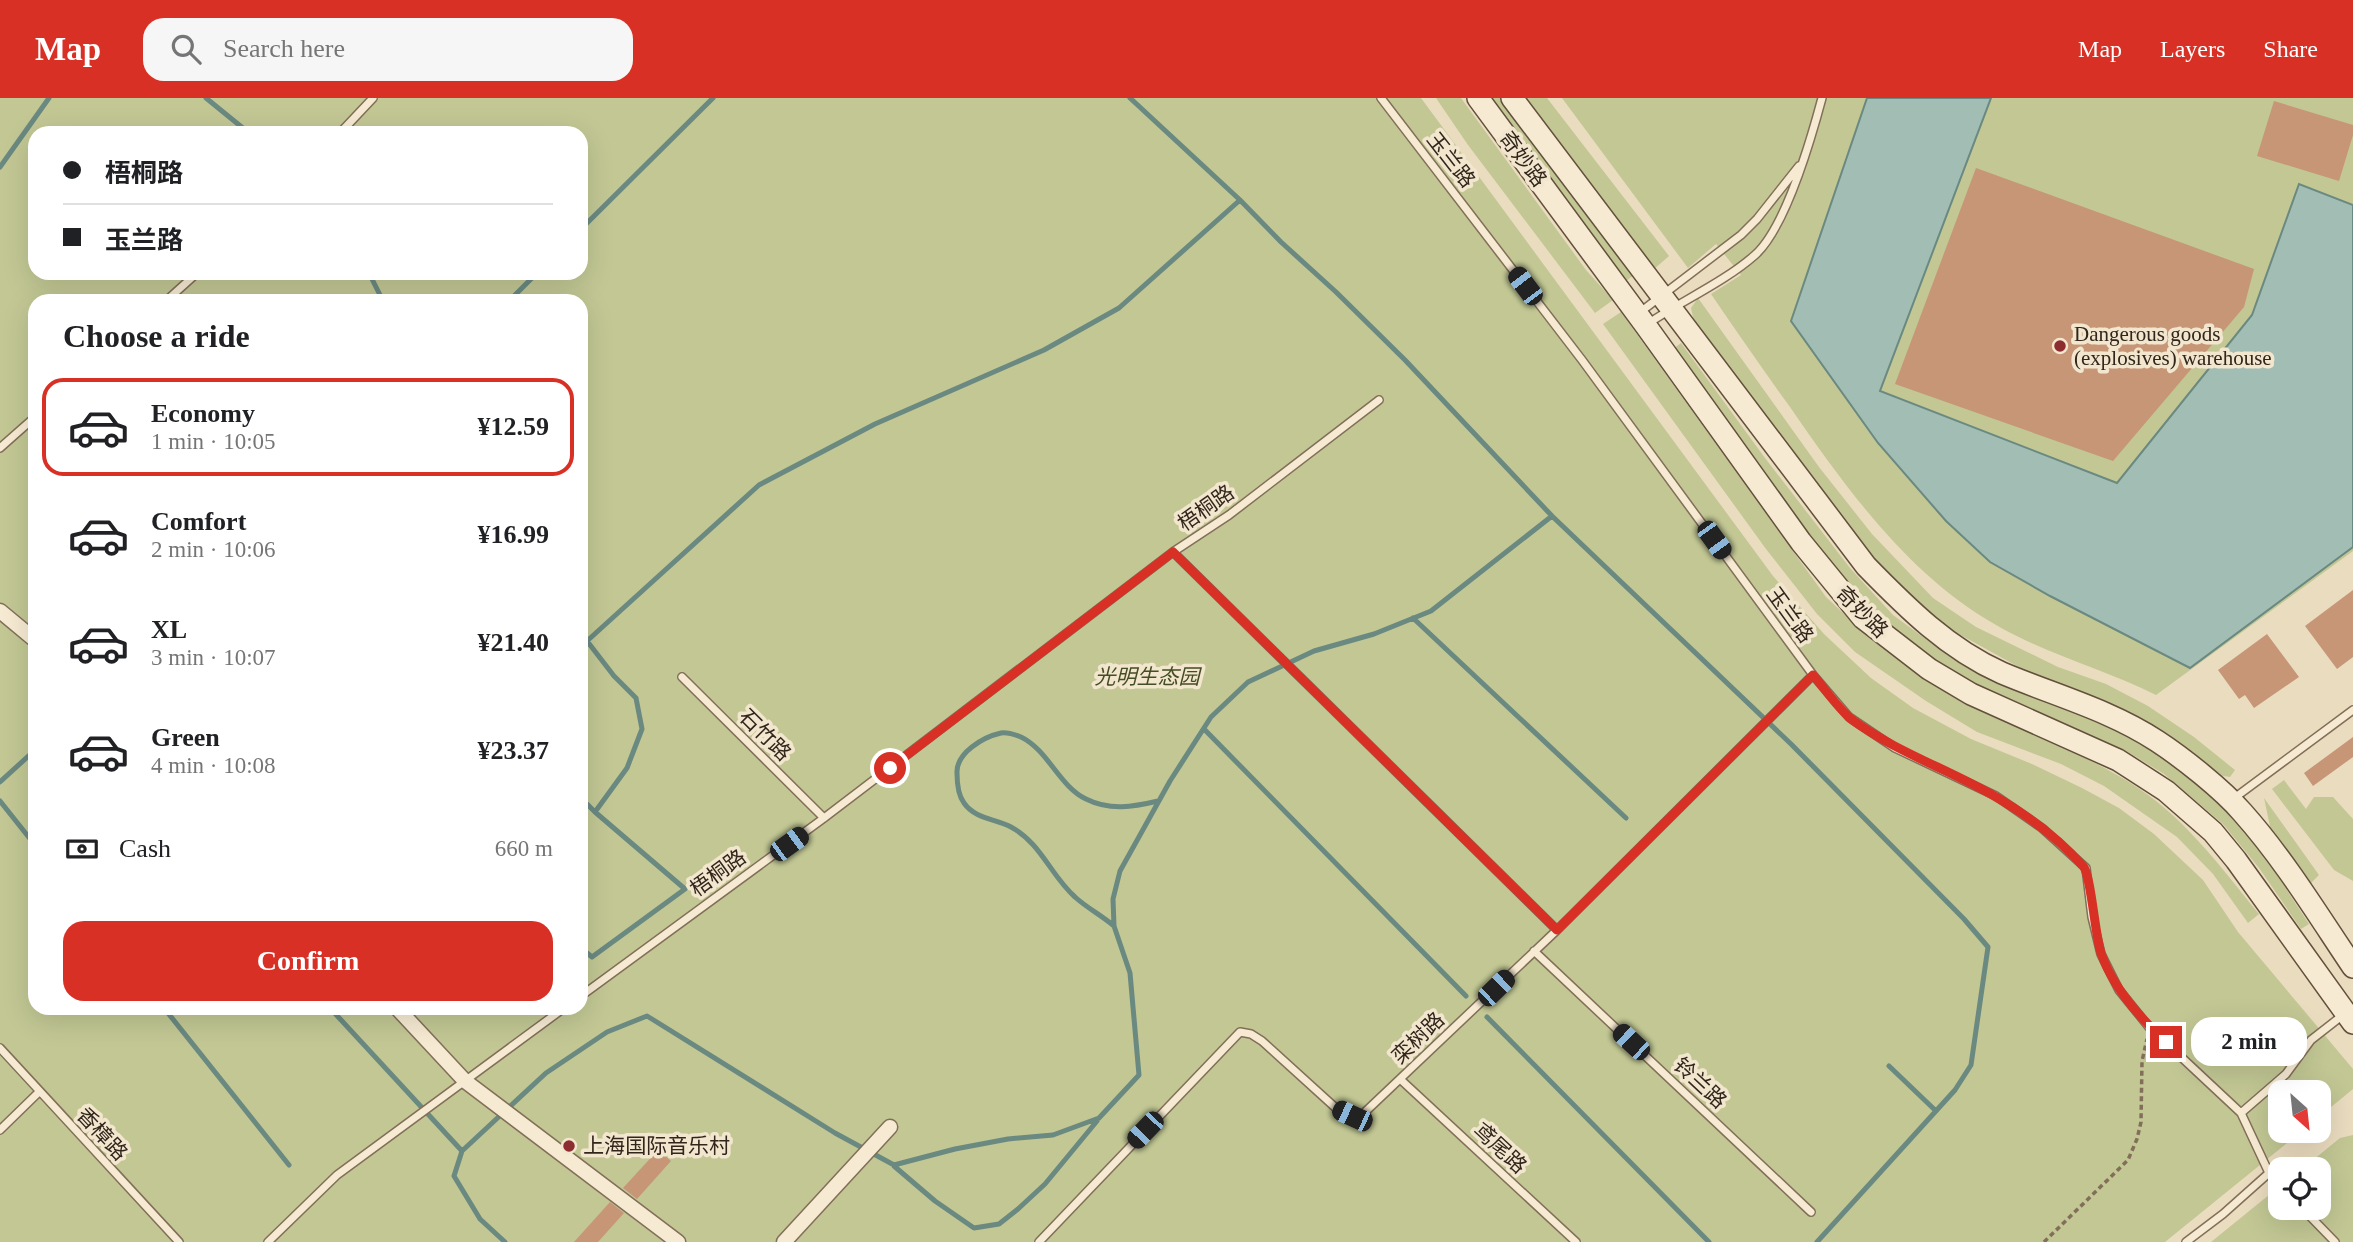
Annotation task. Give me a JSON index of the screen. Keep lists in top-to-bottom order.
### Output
{
  "streets": {
    "street": ["奇妙路"],
    "lane": [
      "玉兰路",
      "梧桐路",
      "石竹路",
      "栾树路",
      "铃兰路",
      "香樟路",
      "鸢尾路"
    ]
  },
  "crossings": [
    ["玉兰路", "栾树路"],
    ["梧桐路", "石竹路"],
    ["栾树路", "铃兰路"],
    ["栾树路", "鸢尾路"]
  ],
  "parks": ["光明生态园"],
  "places": ["Dangerous goods (explosives) warehouse", "上海国际音乐村"],
  "north": "bottom right",
  "page": {
    "header": "Map",
    "search": "Search here",
    "nav": ["Map", "Layers", "Share"],
    "banner": ["梧桐路", "玉兰路"],
    "heading": "Choose a ride",
    "list": [
      {
        "name": "Economy",
        "note": "1 min · 10:05",
        "value": "¥12.59"
      },
      {
        "name": "Comfort",
        "note": "2 min · 10:06",
        "value": "¥16.99"
      },
      {
        "name": "XL",
        "note": "3 min · 10:07",
        "value": "¥21.40"
      },
      {
        "name": "Green",
        "note": "4 min · 10:08",
        "value": "¥23.37"
      }
    ],
    "pay": ["Cash", "660 m"],
    "buttons": "Confirm",
    "bubble": "2 min"
  }
}
